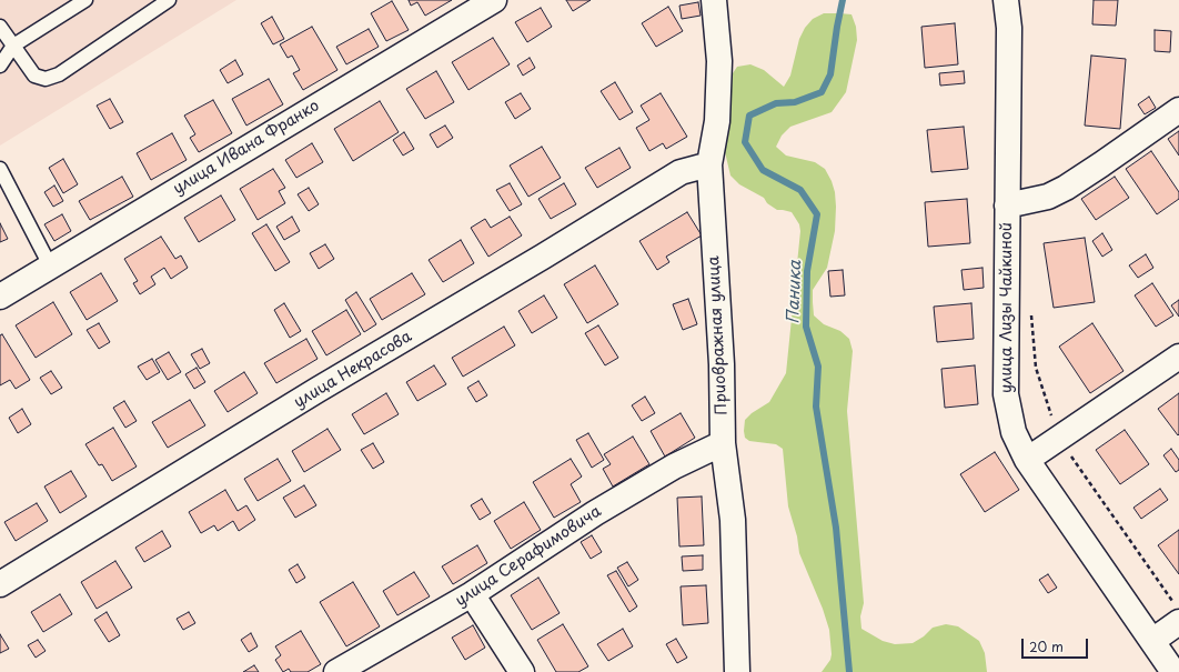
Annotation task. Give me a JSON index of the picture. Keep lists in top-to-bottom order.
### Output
{
  "streets": {
    "street": [
      "улица Ивана Франко",
      "улица Лизы Чайкиной",
      "Приовражная улица",
      "улица Некрасова",
      "улица Серафимовича"
    ]
  },
  "crossings": [
    ["Приовражная улица", "улица Некрасова"],
    ["Приовражная улица", "улица Серафимовича"]
  ],
  "water": ["Паника"],
  "scale_bar": "20 m"
}
